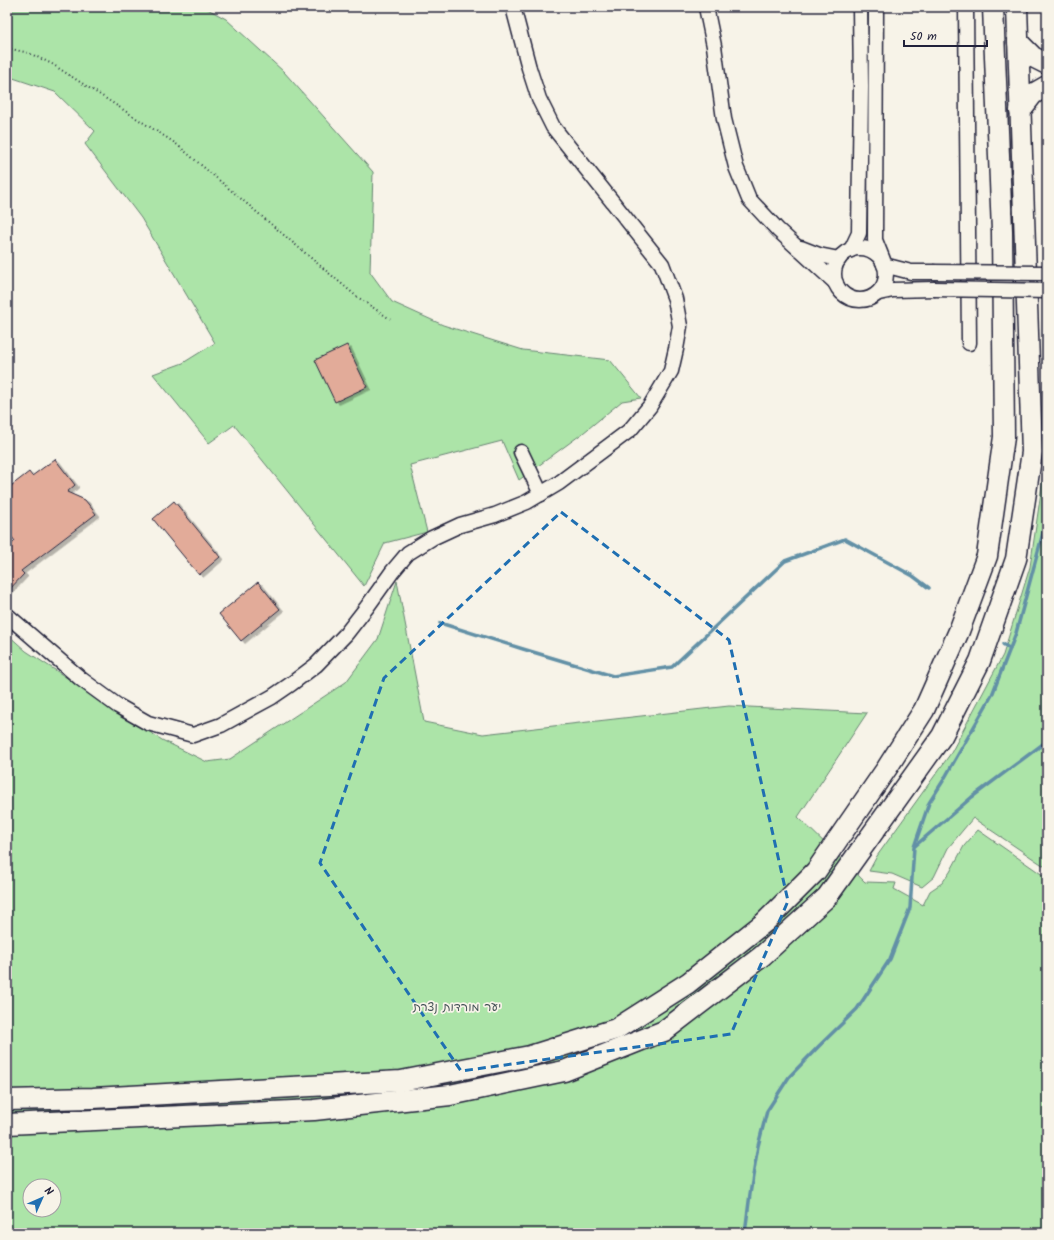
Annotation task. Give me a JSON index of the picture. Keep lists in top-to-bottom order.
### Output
{
  "parks": ["יער מורדות נצרת"],
  "scale_bar": "50 m",
  "north": "top right"
}
